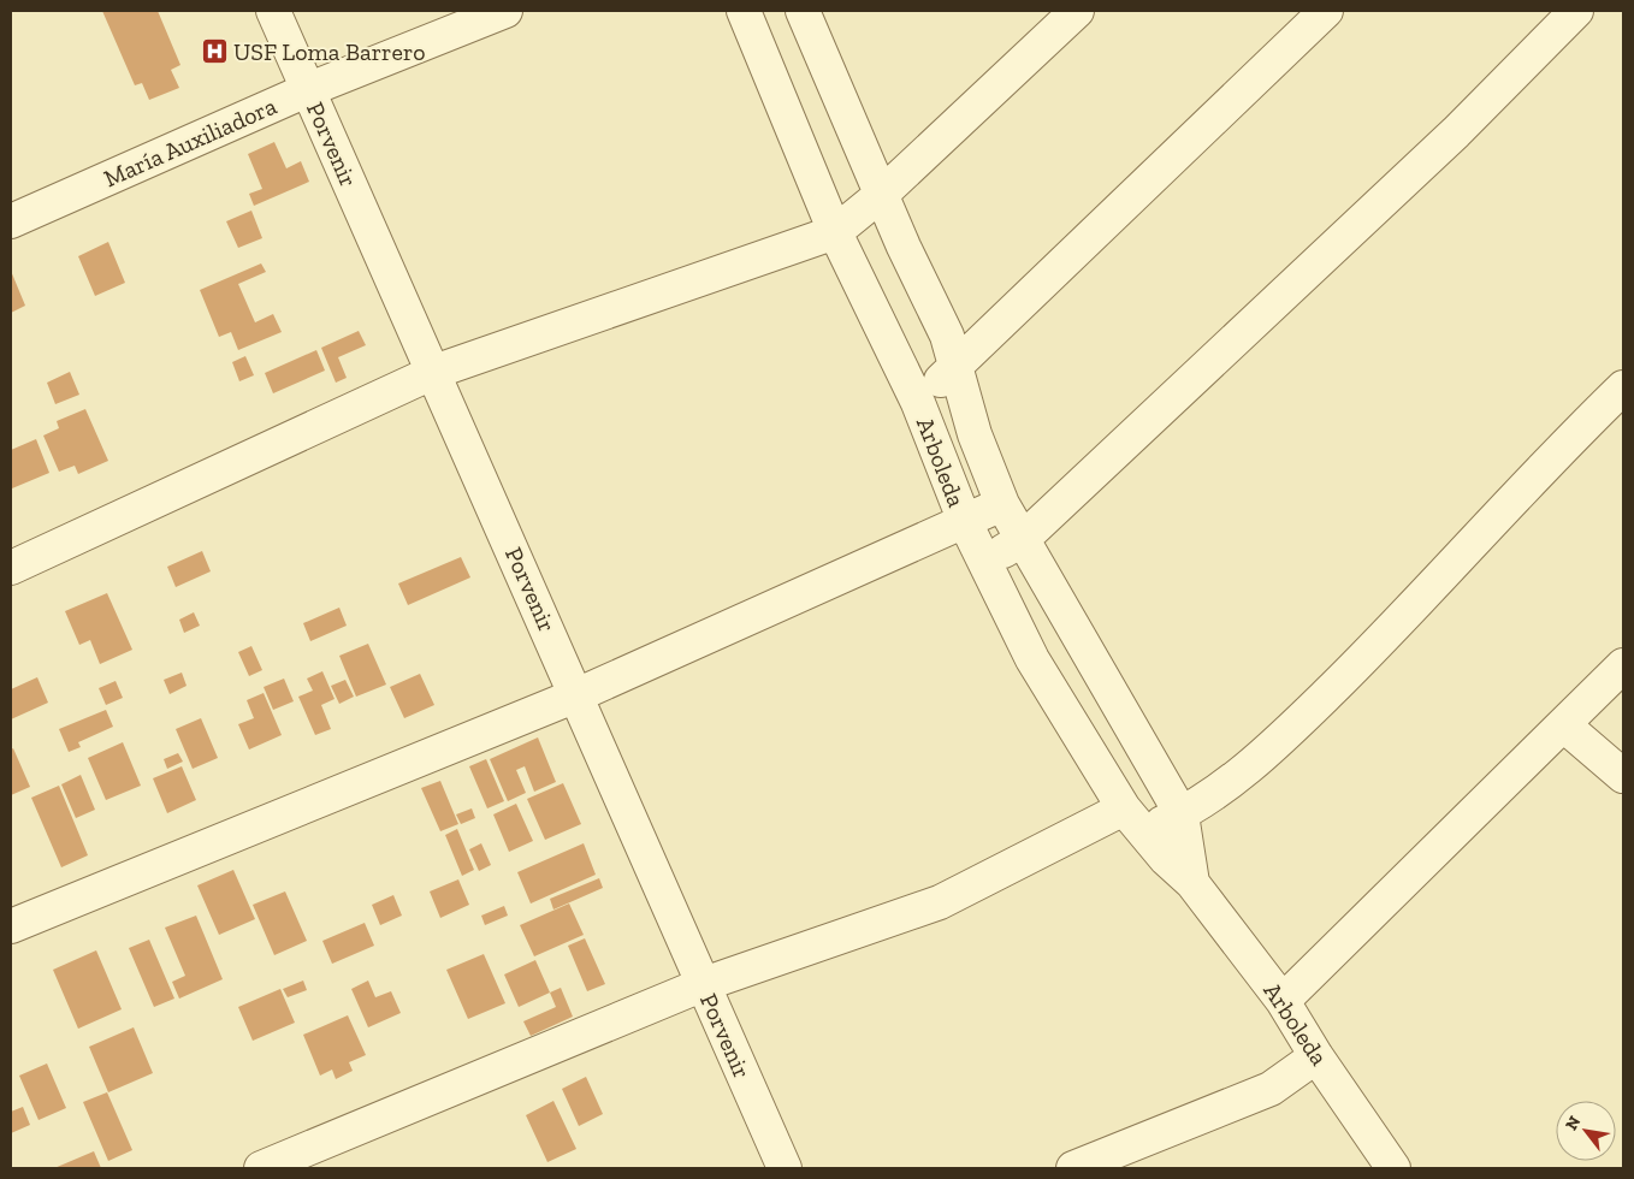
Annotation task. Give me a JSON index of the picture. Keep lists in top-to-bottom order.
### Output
{
  "streets": {
    "street": ["María Auxiliadora", "Porvenir", "Arboleda"]
  },
  "crossings": [
    ["María Auxiliadora", "Porvenir"]
  ],
  "places": {
    "hospital": ["USF Loma Barrero"]
  },
  "north": "top left"
}
